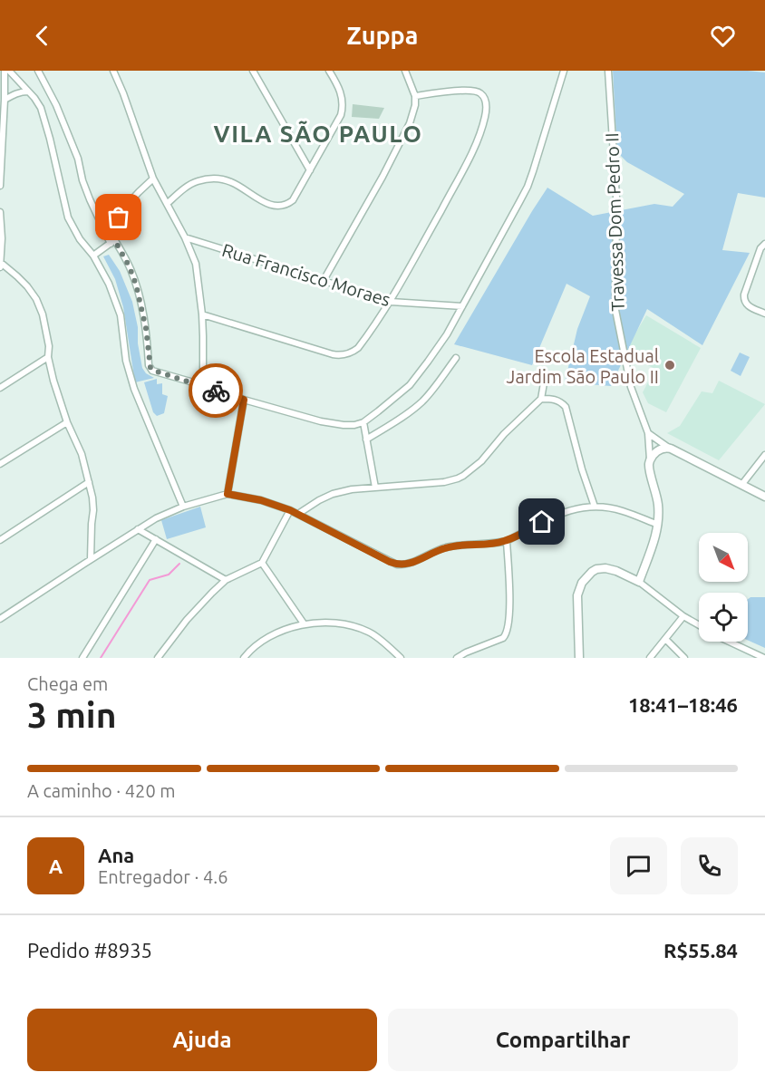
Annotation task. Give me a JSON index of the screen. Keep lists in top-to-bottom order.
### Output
{
  "streets": {
    "street": ["Travessa Dom Pedro II", "Rua Francisco Moraes"]
  },
  "districts": ["VILA SÃO PAULO"],
  "places": ["Escola Estadual Jardim São Paulo II"],
  "north": "bottom right",
  "page": {
    "header": "Zuppa",
    "heading": ["3 min", "Chega em", "18:41–18:46"],
    "panel": [
      "Ana",
      "Entregador · 4.6",
      "Pedido #8935",
      "R$55.84"
    ],
    "bar": "A caminho · 420 m",
    "round": "A",
    "buttons": ["Ajuda", "Compartilhar"]
  }
}
